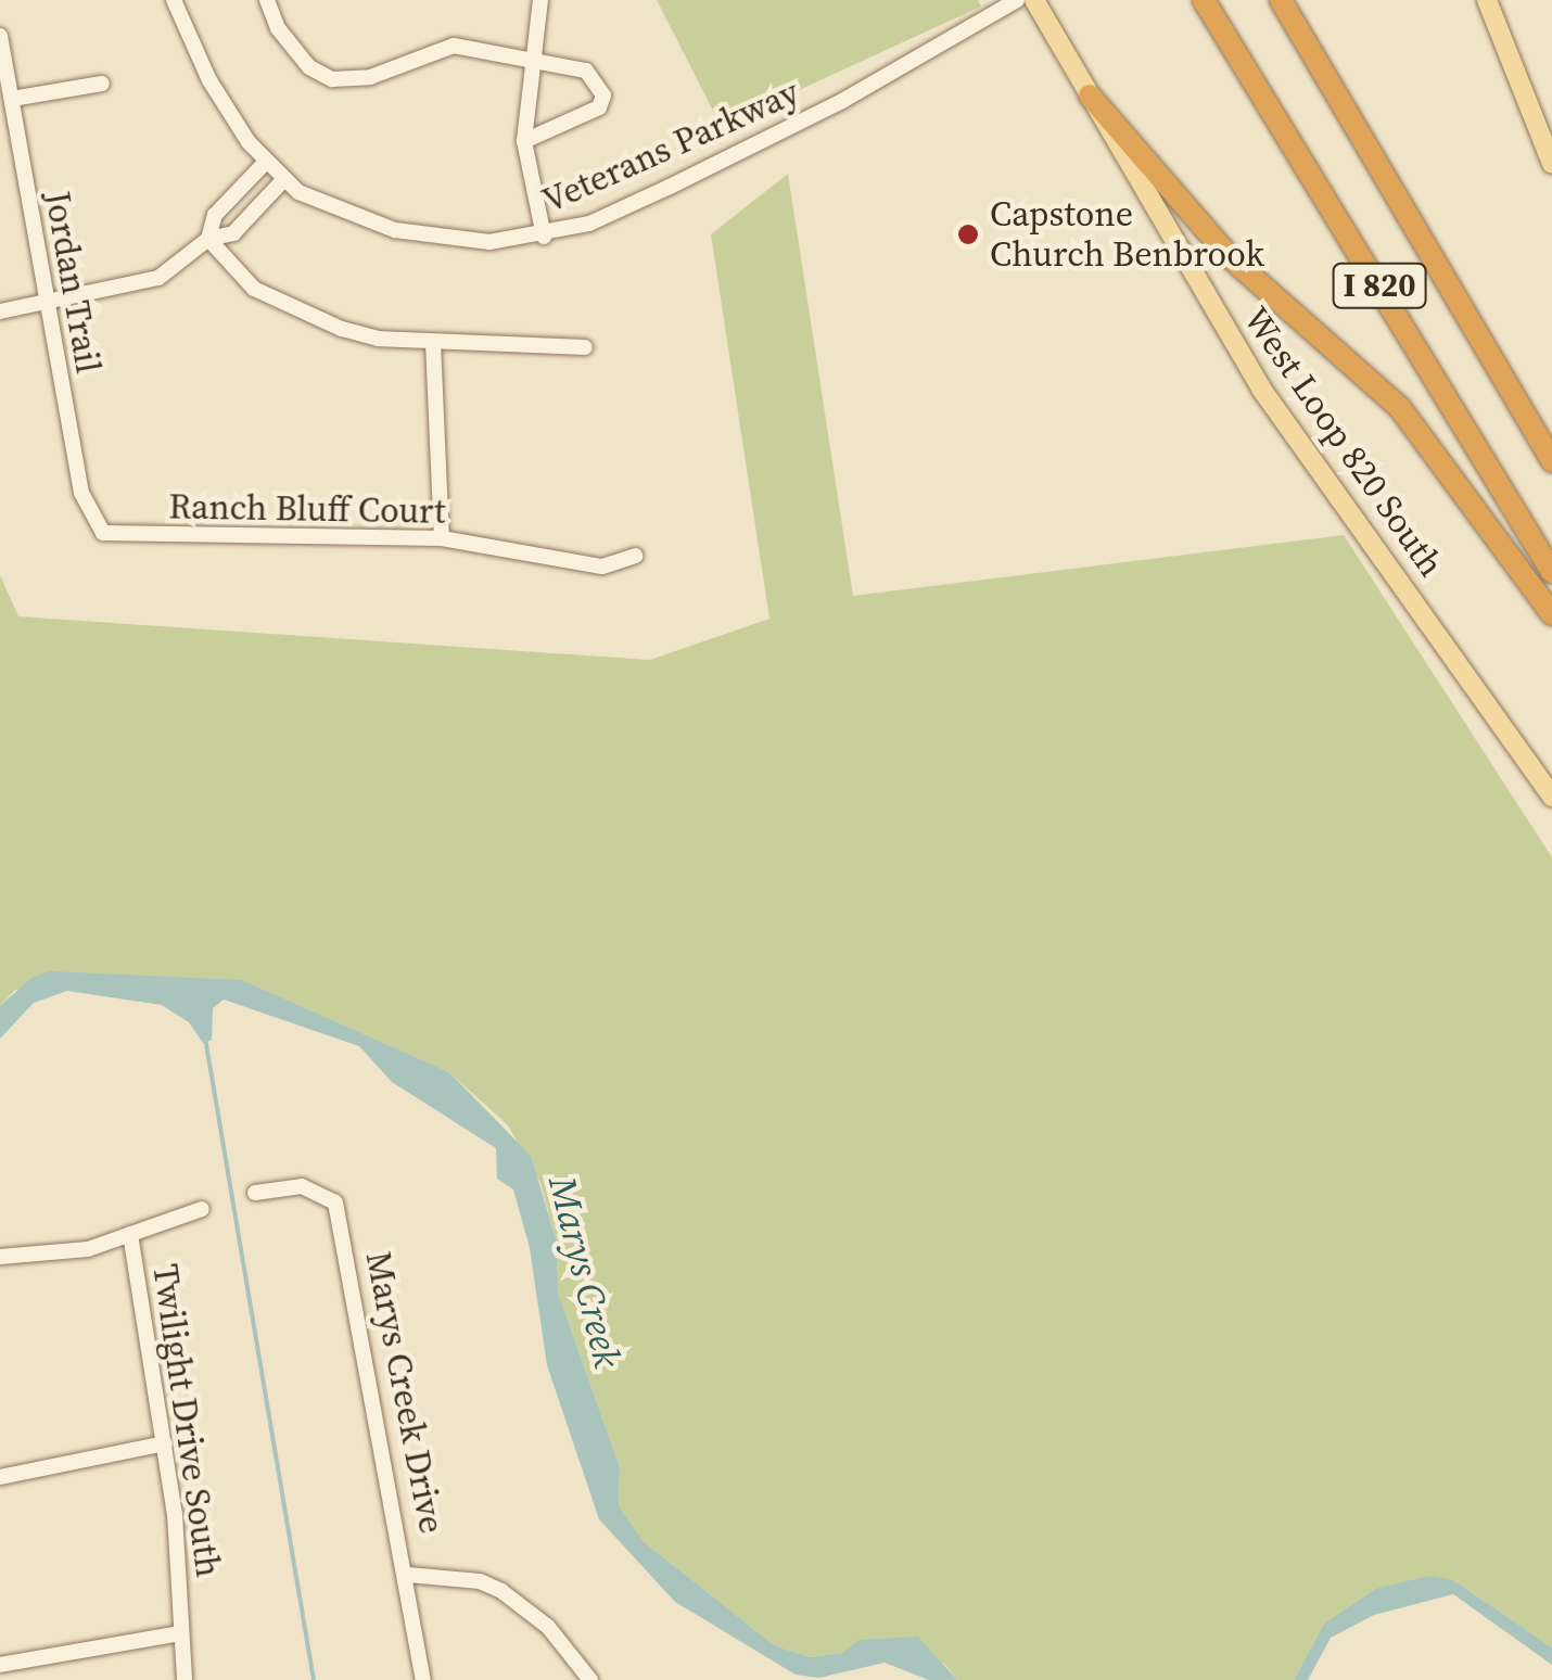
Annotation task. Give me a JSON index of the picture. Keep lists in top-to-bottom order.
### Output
{
  "streets": {
    "highway": ["I 820"],
    "main road": ["West Loop 820 South"],
    "street": [
      "Veterans Parkway",
      "Jordan Trail",
      "Ranch Bluff Court",
      "Marys Creek Drive",
      "Twilight Drive South"
    ]
  },
  "crossings": [
    ["Jordan Trail", "Ranch Bluff Court"]
  ],
  "water": ["Marys Creek"],
  "places": ["Capstone Church Benbrook"]
}
